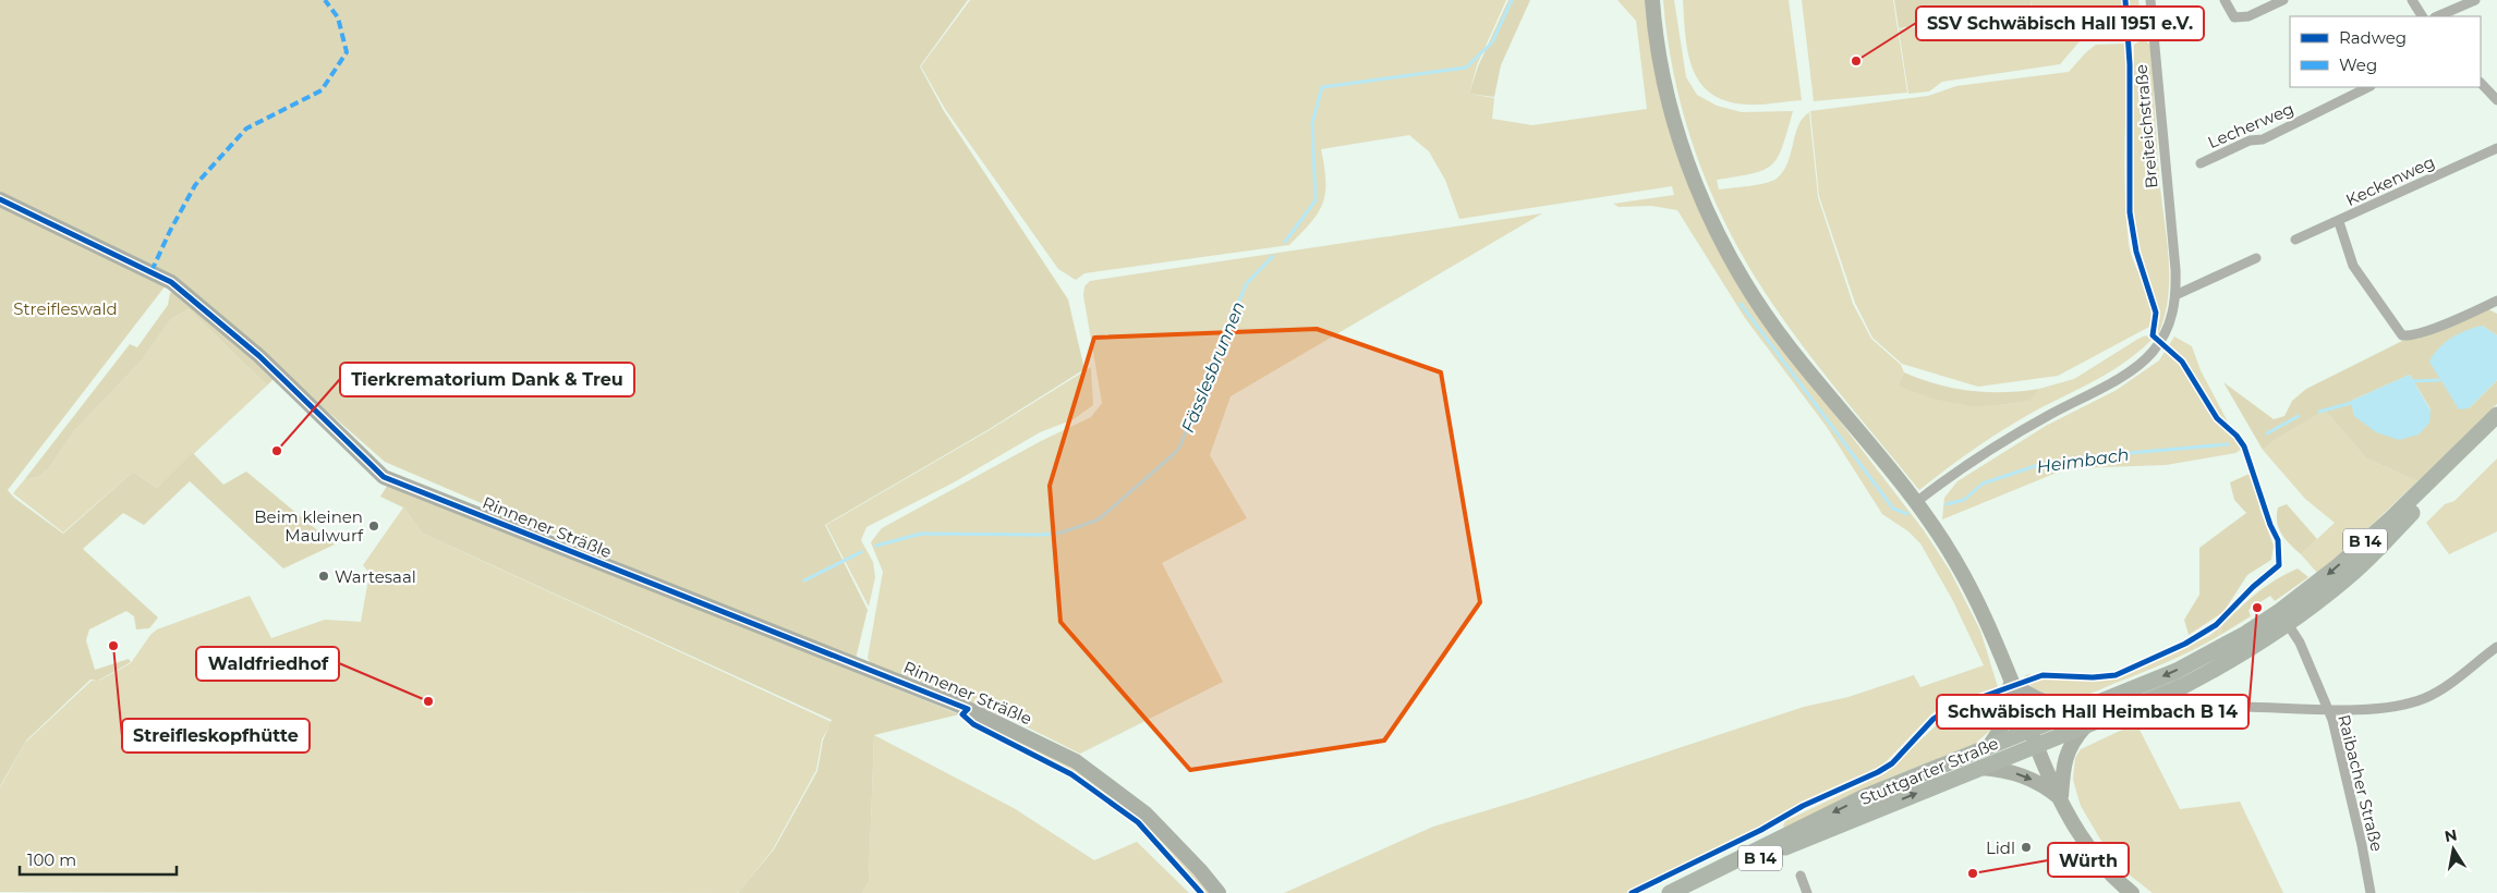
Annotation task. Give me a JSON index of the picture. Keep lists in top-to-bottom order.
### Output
{
  "streets": {
    "main road": ["B 14", "Stuttgarter Straße"],
    "street": [
      "Lecherweg",
      "Breiteichstraße",
      "Keckenweg",
      "Rinnener Sträßle",
      "Raibacher Straße"
    ]
  },
  "crossings": [
    ["Stuttgarter Straße", "Raibacher Straße"]
  ],
  "water": ["Fässlesbrunnen", "Heimbach"],
  "parks": ["Streifleswald"],
  "places": [
    "SSV Schwäbisch Hall 1951 e.V.",
    "Tierkrematorium Dank & Treu",
    "Beim kleinen Maulwurf",
    "Wartesaal",
    "Schwäbisch Hall Heimbach B 14",
    "Streifleskopfhütte",
    "Waldfriedhof",
    "Lidl",
    "Würth"
  ],
  "legend": ["Radweg", "Weg"],
  "scale_bar": "100 m",
  "north": "top"
}
